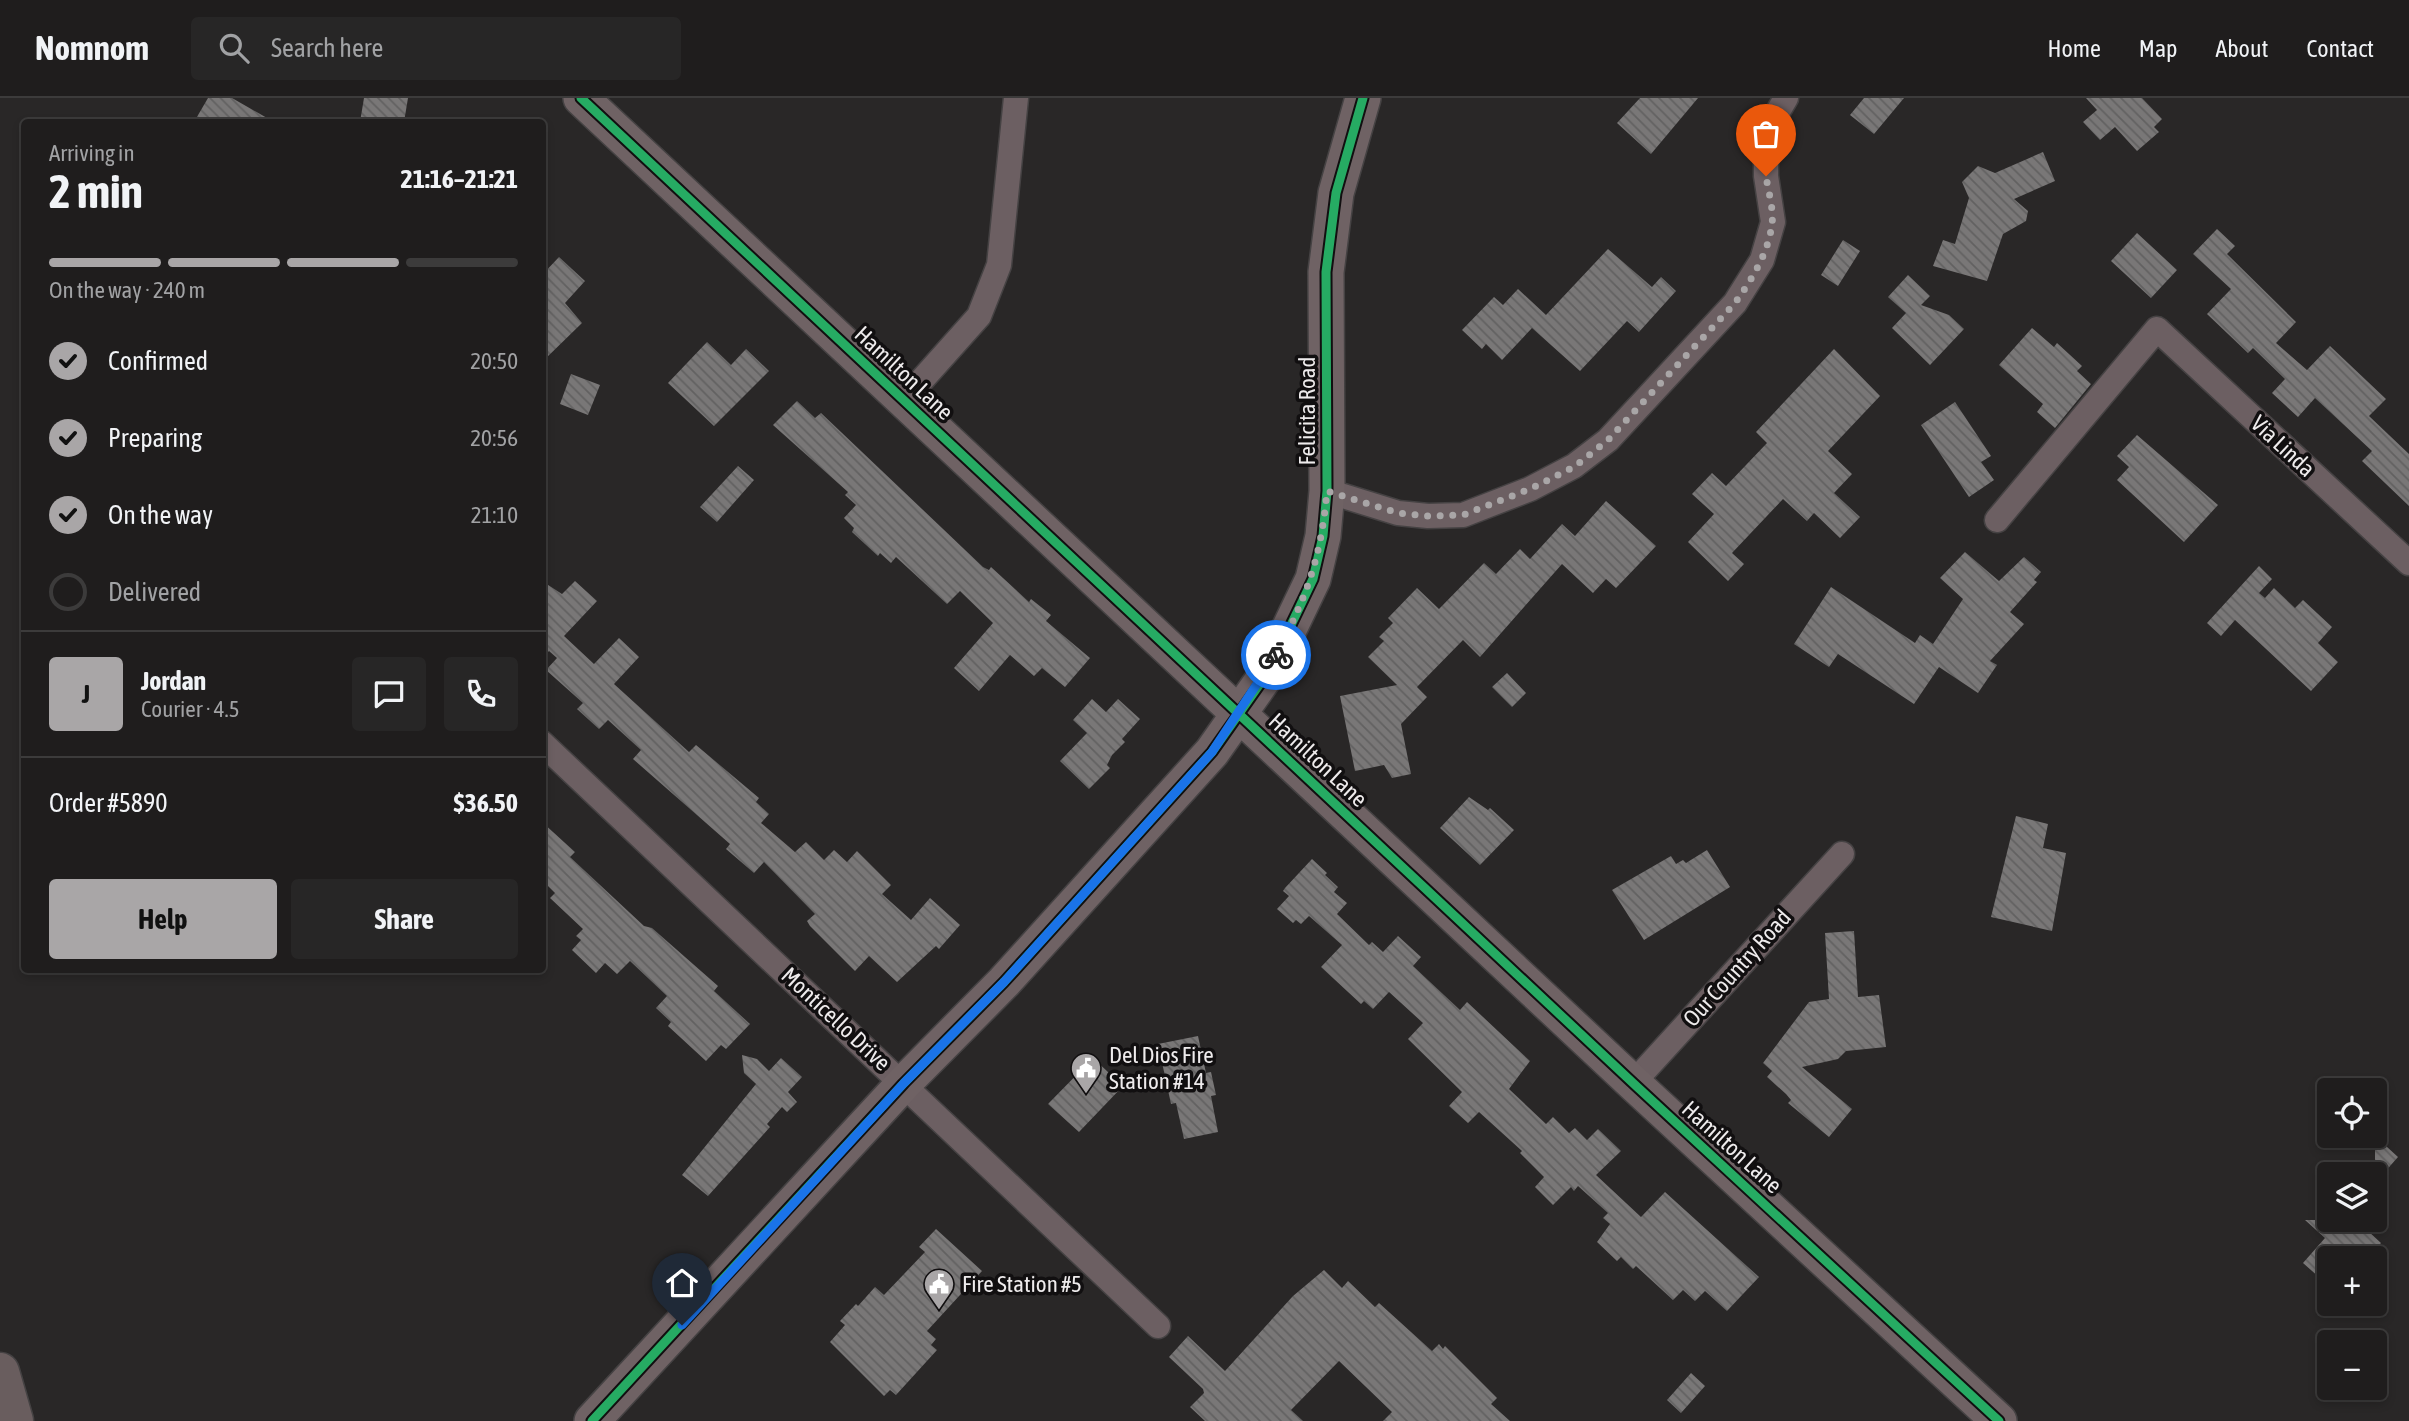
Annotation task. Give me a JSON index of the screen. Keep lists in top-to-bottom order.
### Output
{
  "streets": {
    "street": [
      "Hamilton Lane",
      "Felicita Road",
      "Via Linda",
      "Our Country Road",
      "Monticello Drive"
    ]
  },
  "crossings": [
    ["Hamilton Lane", "Felicita Road"],
    ["Hamilton Lane", "Our Country Road"],
    ["Felicita Road", "Monticello Drive"]
  ],
  "places": {
    "public building": ["Del Dios Fire Station #14", "Fire Station #5"]
  },
  "page": {
    "header": "Nomnom",
    "search": "Search here",
    "nav": [
      "Home",
      "Map",
      "About",
      "Contact"
    ],
    "heading": ["2 min", "Arriving in", "21:16–21:21"],
    "panel": [
      "Jordan",
      "Courier · 4.5",
      "Order #5890",
      "$36.50"
    ],
    "bar": "On the way · 240 m",
    "list": [
      ["Confirmed", "20:50"],
      ["Preparing", "20:56"],
      ["On the way", "21:10"],
      "Delivered"
    ],
    "round": "J",
    "buttons": ["Help", "Share"],
    "map_buttons": ["+", "−"]
  }
}
